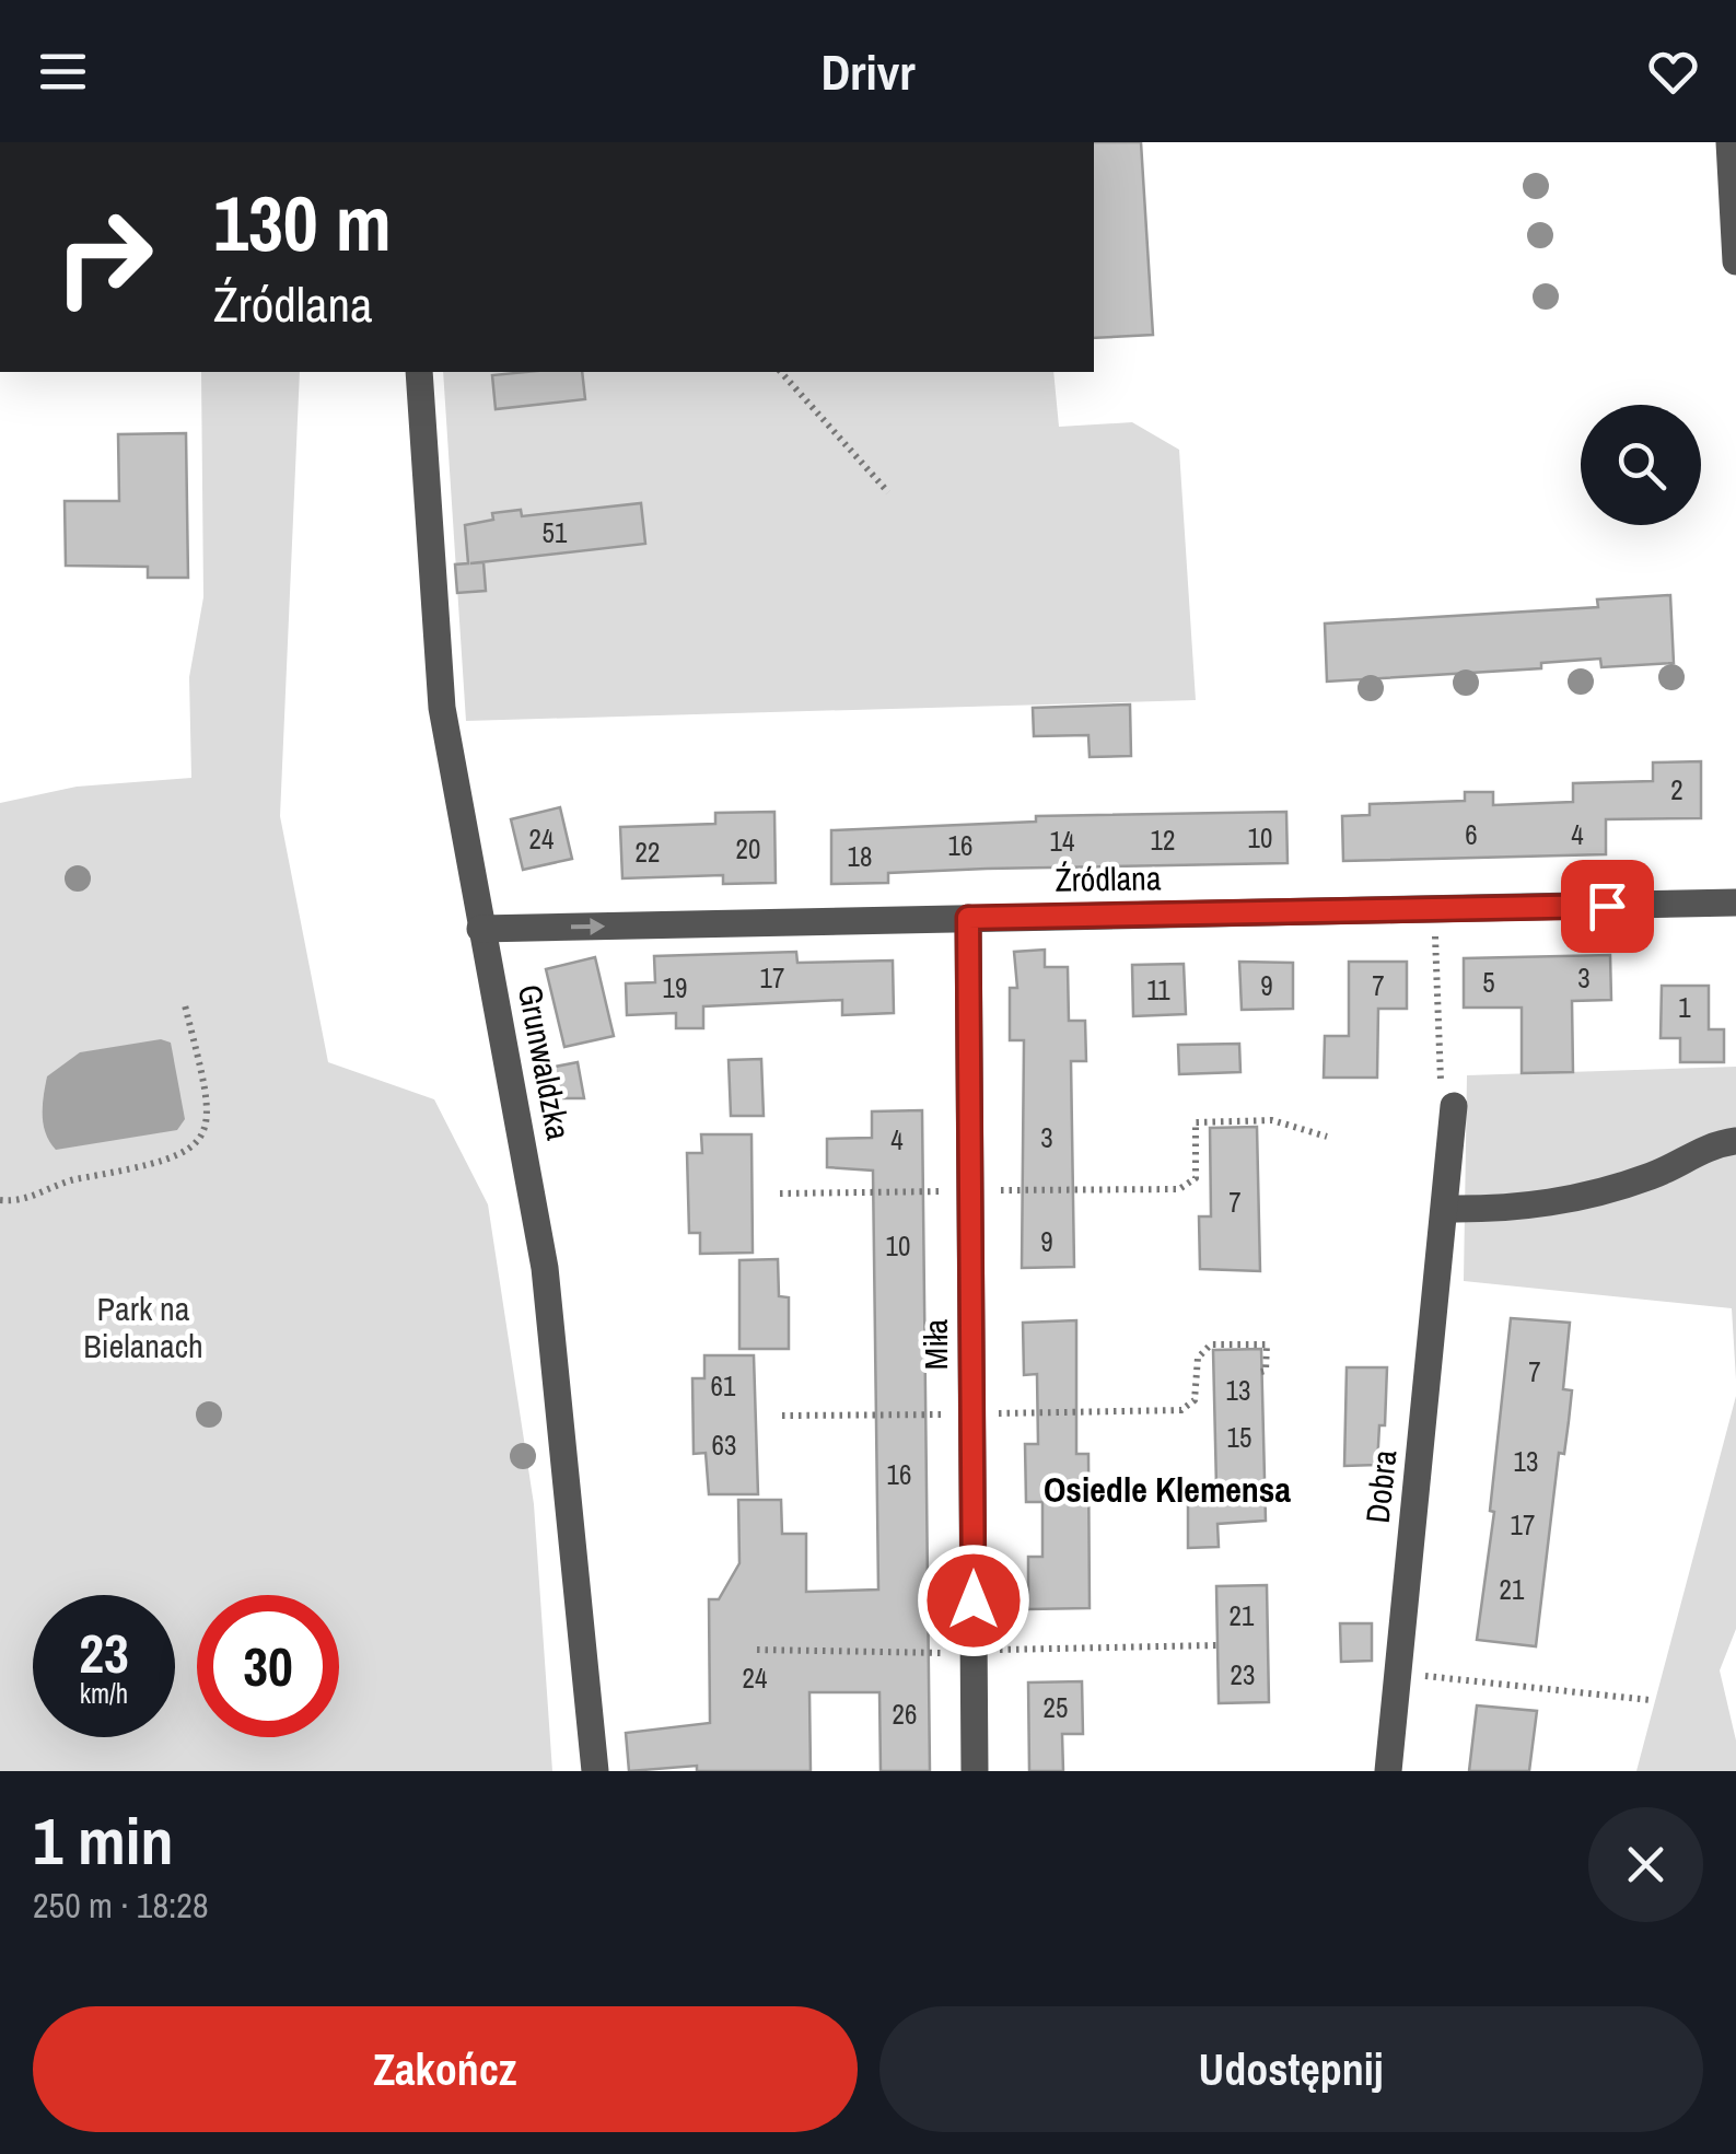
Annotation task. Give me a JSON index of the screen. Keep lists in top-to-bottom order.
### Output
{
  "streets": {
    "street": [
      "Źródlana",
      "Grunwaldzka",
      "Miła",
      "Dobra"
    ]
  },
  "crossings": [
    ["Źródlana", "Grunwaldzka"],
    ["Źródlana", "Miła"]
  ],
  "one_way": ["Źródlana"],
  "districts": ["Osiedle Klemensa"],
  "parks": ["Park na Bielanach"],
  "house_numbers": [
    "51",
    "2",
    "6",
    "4",
    "10",
    "24",
    "12",
    "14",
    "16",
    "20",
    "22",
    "18",
    "17",
    "3",
    "5",
    "9",
    "7",
    "19",
    "11",
    "1",
    "3",
    "4",
    "7",
    "9",
    "10",
    "7",
    "61",
    "13",
    "15",
    "63",
    "13",
    "16",
    "17",
    "21",
    "21",
    "23",
    "24",
    "25",
    "26"
  ],
  "page": {
    "header": "Drivr",
    "turn": ["130 m", "Źródlana"],
    "speed": "23 km/h",
    "limit": "30",
    "heading": ["1 min", "250 m · 18:28"],
    "buttons": ["Zakończ", "Udostępnij"]
  }
}
